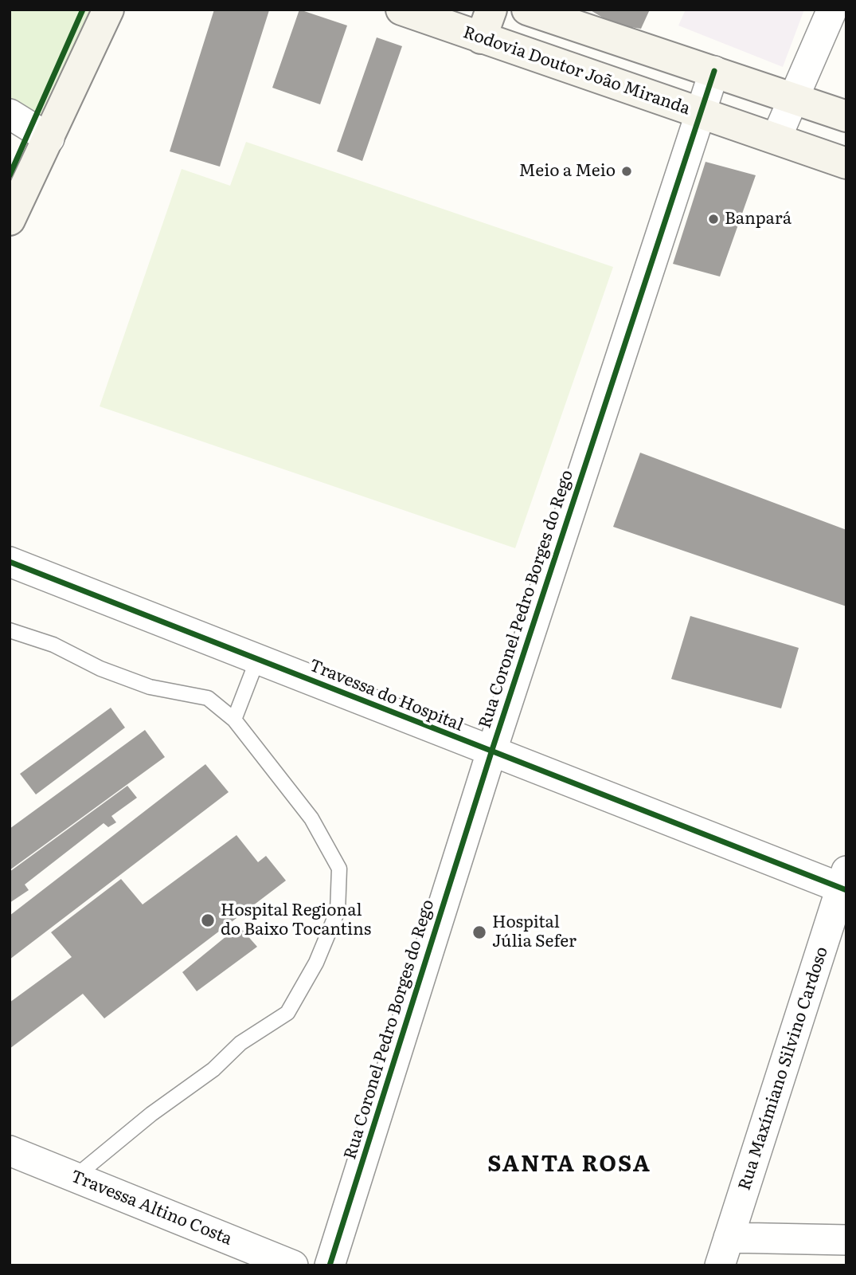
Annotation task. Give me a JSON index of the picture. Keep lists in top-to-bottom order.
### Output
{
  "streets": {
    "main road": ["Rodovia Doutor João Miranda"],
    "street": [
      "Rua Coronel Pedro Borges do Rego",
      "Travessa do Hospital",
      "Rua Maxímiano Silvino Cardoso",
      "Travessa Altino Costa"
    ]
  },
  "crossings": [
    ["Rodovia Doutor João Miranda", "Rua Coronel Pedro Borges do Rego"],
    ["Rua Coronel Pedro Borges do Rego", "Travessa do Hospital"],
    ["Travessa do Hospital", "Rua Maxímiano Silvino Cardoso"]
  ],
  "districts": ["SANTA ROSA"],
  "places": [
    "Meio a Meio",
    "Banpará",
    "Hospital Regional do Baixo Tocantins",
    "Hospital Júlia Sefer"
  ]
}
